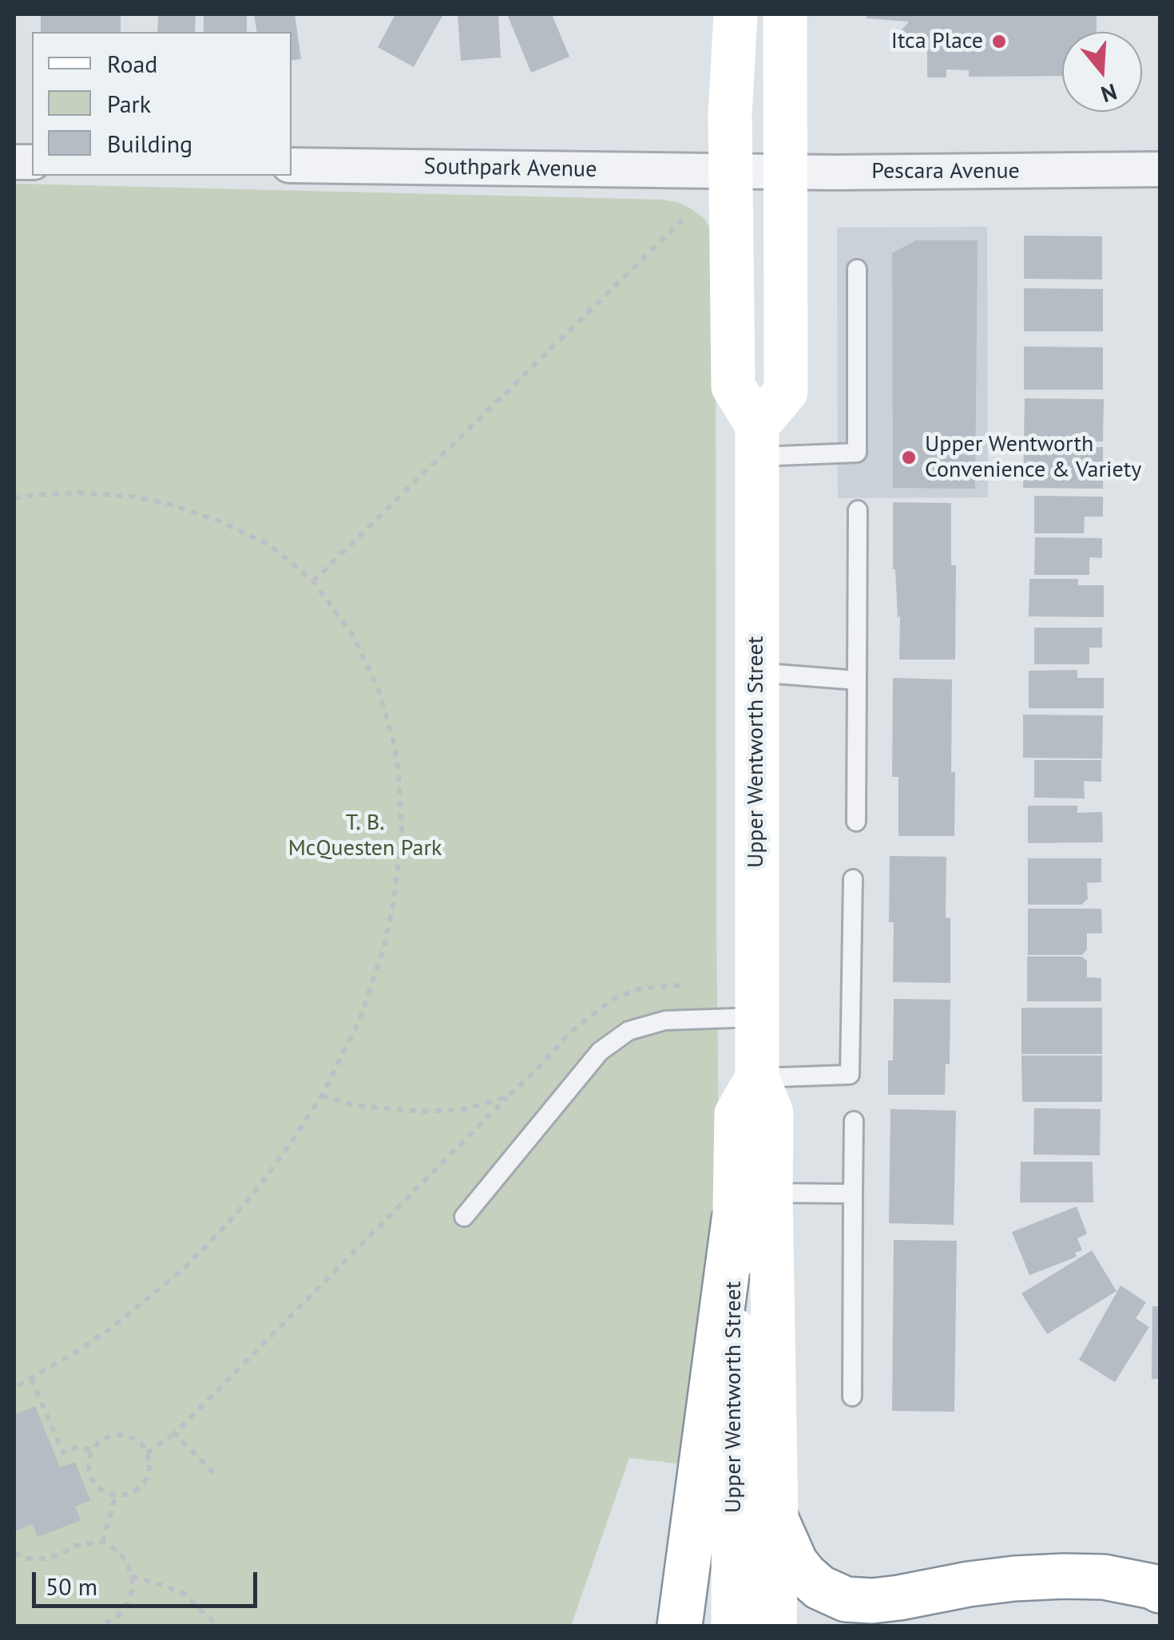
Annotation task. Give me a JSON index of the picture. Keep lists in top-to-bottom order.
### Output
{
  "streets": {
    "main road": ["Upper Wentworth Street"],
    "street": ["Southpark Avenue", "Pescara Avenue"]
  },
  "crossings": [
    ["Southpark Avenue", "Pescara Avenue"]
  ],
  "parks": ["T. B. McQuesten Park"],
  "places": ["Itca Place", "Upper Wentworth Convenience & Variety"],
  "legend": ["Road", "Park", "Building"],
  "scale_bar": "50 m",
  "north": "bottom"
}
